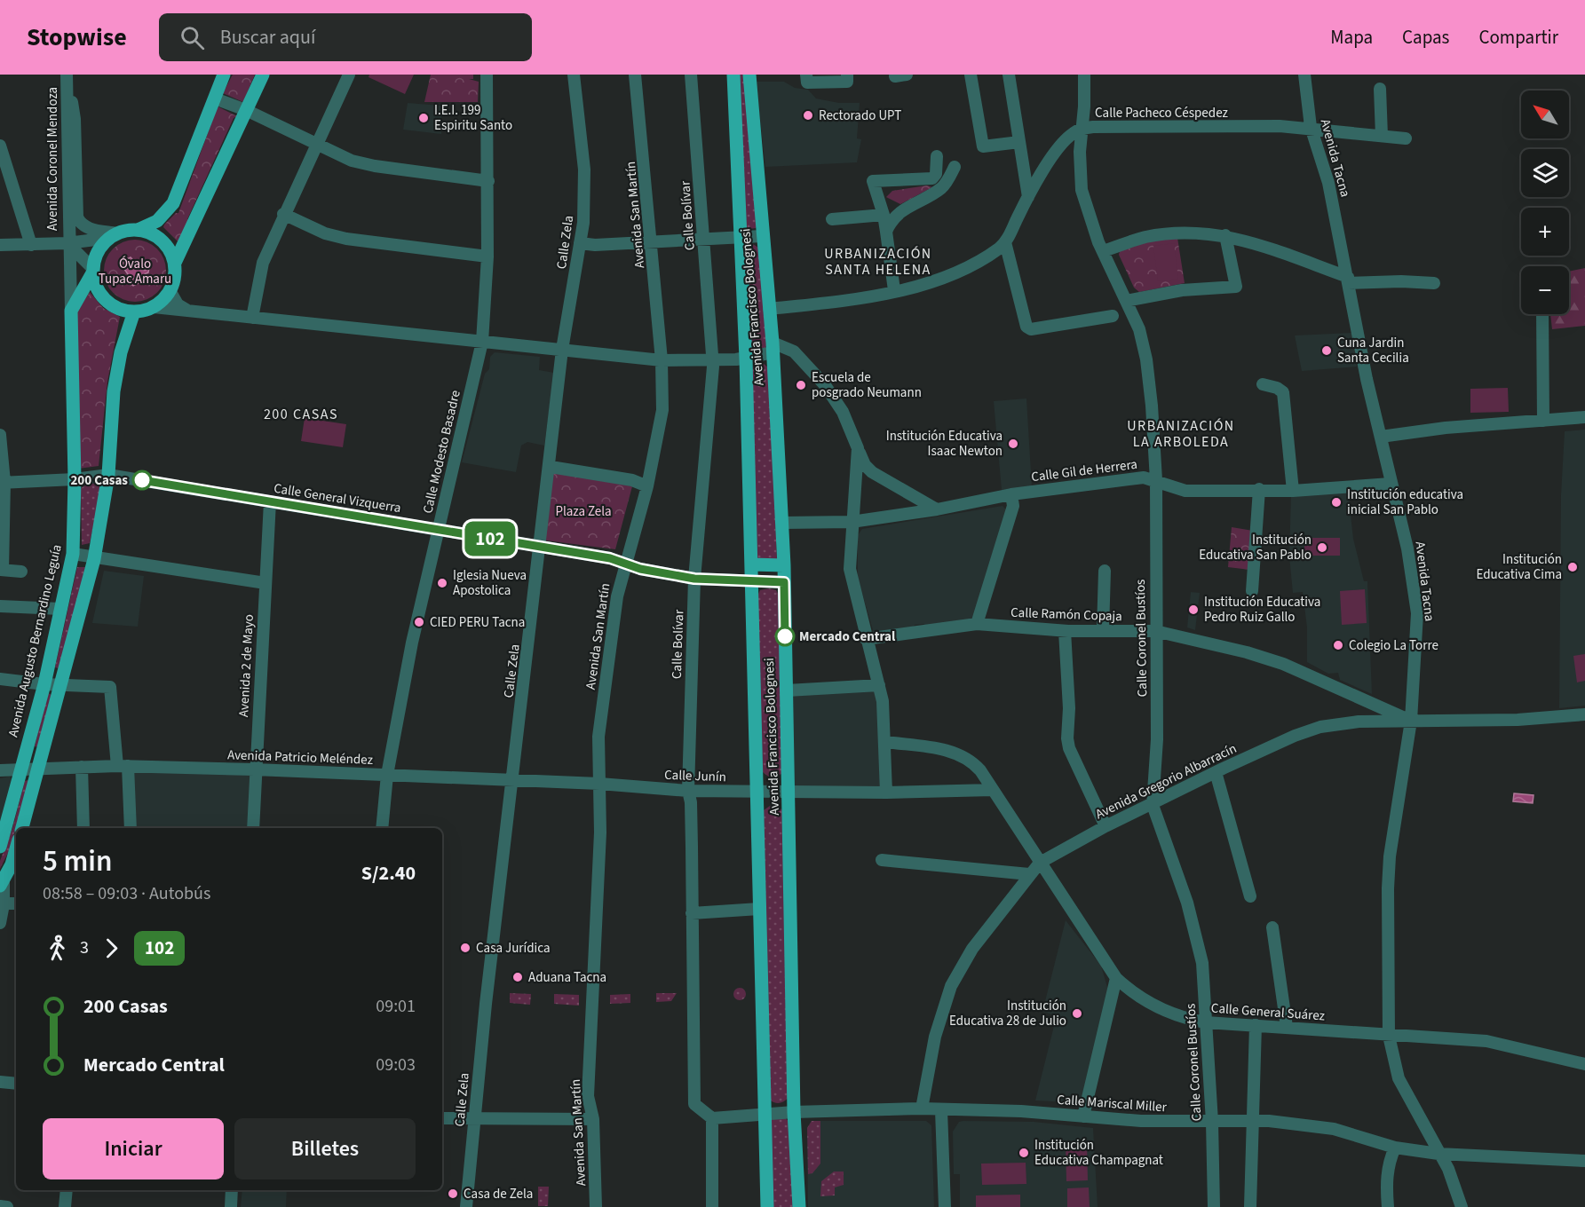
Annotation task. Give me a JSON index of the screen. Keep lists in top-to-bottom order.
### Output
{
  "streets": {
    "main road": ["Avenida Francisco Bolognesi", "Avenida Augusto Bernardino Leguía"],
    "street": [
      "Calle Pacheco Céspedez",
      "Avenida Tacna",
      "Avenida Coronel Mendoza",
      "Avenida San Martín",
      "Calle Bolívar",
      "Calle Zela",
      "Calle Modesto Basadre",
      "Calle Gil de Herrera",
      "Calle General Vizquerra",
      "Calle Ramón Copaja",
      "Calle Coronel Bustíos",
      "Avenida 2 de Mayo",
      "Avenida Patricio Meléndez",
      "Calle Junín",
      "Avenida Gregorio Albarracín",
      "Calle General Suárez",
      "Calle Mariscal Miller"
    ]
  },
  "crossings": [
    ["Calle Pacheco Céspedez", "Avenida Tacna"],
    ["Calle Pacheco Céspedez", "Calle Coronel Bustíos"],
    ["Avenida Tacna", "Calle Gil de Herrera"],
    ["Avenida Tacna", "Calle Ramón Copaja"],
    ["Avenida Tacna", "Avenida Gregorio Albarracín"],
    ["Avenida Tacna", "Calle General Suárez"],
    ["Avenida Tacna", "Calle Mariscal Miller"],
    ["Avenida Coronel Mendoza", "Avenida Augusto Bernardino Leguía"],
    ["Avenida San Martín", "Calle General Vizquerra"],
    ["Avenida San Martín", "Avenida Patricio Meléndez"],
    ["Avenida San Martín", "Calle Junín"],
    ["Calle Bolívar", "Calle General Vizquerra"],
    ["Calle Bolívar", "Calle Junín"],
    ["Calle Bolívar", "Calle Mariscal Miller"],
    ["Calle Zela", "Calle General Vizquerra"],
    ["Calle Zela", "Avenida Patricio Meléndez"],
    ["Avenida Francisco Bolognesi", "Calle Gil de Herrera"],
    ["Avenida Francisco Bolognesi", "Calle General Vizquerra"],
    ["Avenida Francisco Bolognesi", "Calle Junín"],
    ["Avenida Francisco Bolognesi", "Calle Mariscal Miller"],
    ["Calle Modesto Basadre", "Calle General Vizquerra"],
    ["Calle Modesto Basadre", "Avenida Patricio Meléndez"],
    ["Calle Gil de Herrera", "Calle Coronel Bustíos"],
    ["Calle General Vizquerra", "Avenida Augusto Bernardino Leguía"],
    ["Calle General Vizquerra", "Avenida 2 de Mayo"],
    ["Calle Ramón Copaja", "Calle Coronel Bustíos"],
    ["Calle Ramón Copaja", "Avenida Gregorio Albarracín"],
    ["Calle Coronel Bustíos", "Avenida Gregorio Albarracín"],
    ["Calle Coronel Bustíos", "Calle General Suárez"],
    ["Calle Coronel Bustíos", "Calle Mariscal Miller"],
    ["Avenida Augusto Bernardino Leguía", "Avenida Patricio Meléndez"],
    ["Avenida 2 de Mayo", "Avenida Patricio Meléndez"],
    ["Avenida Patricio Meléndez", "Calle Junín"],
    ["Calle Junín", "Calle General Suárez"],
    ["Avenida Gregorio Albarracín", "Calle General Suárez"],
    ["Avenida Gregorio Albarracín", "Calle Mariscal Miller"]
  ],
  "districts": ["URBANIZACIÓN SANTA HELENA", "200 CASAS", "URBANIZACIÓN LA ARBOLEDA"],
  "parks": ["Óvalo Tupac Amaru", "Plaza Zela"],
  "places": [
    "Rectorado UPT",
    "I.E.I. 199 Espiritu Santo",
    "Cuna Jardin Santa Cecilia",
    "Escuela de posgrado Neumann",
    "Institución Educativa Isaac Newton",
    "200 Casas",
    "Institución educativa inicial San Pablo",
    "Institución Educativa San Pablo",
    "Institución Educativa Cima",
    "Iglesia Nueva Apostolica",
    "Institución Educativa Pedro Ruiz Gallo",
    "CIED PERU Tacna",
    "Mercado Central",
    "Colegio La Torre",
    "Casa Jurídica",
    "Aduana Tacna",
    "Institución Educativa 28 de Julio",
    "Institución Educativa Champagnat",
    "Casa de Zela"
  ],
  "lines": ["bus line 102"],
  "north": "top left",
  "page": {
    "header": "Stopwise",
    "search": "Buscar aquí",
    "nav": ["Mapa", "Capas", "Compartir"],
    "on_map": "102",
    "map_buttons": ["+", "−"],
    "heading": ["5 min", "08:58 – 09:03 · Autobús", "S/2.40"],
    "legs": ["3", "102"],
    "list": [
      {
        "name": "200 Casas",
        "value": "09:01"
      },
      {
        "name": "Mercado Central",
        "value": "09:03"
      }
    ],
    "buttons": ["Iniciar", "Billetes"]
  }
}
